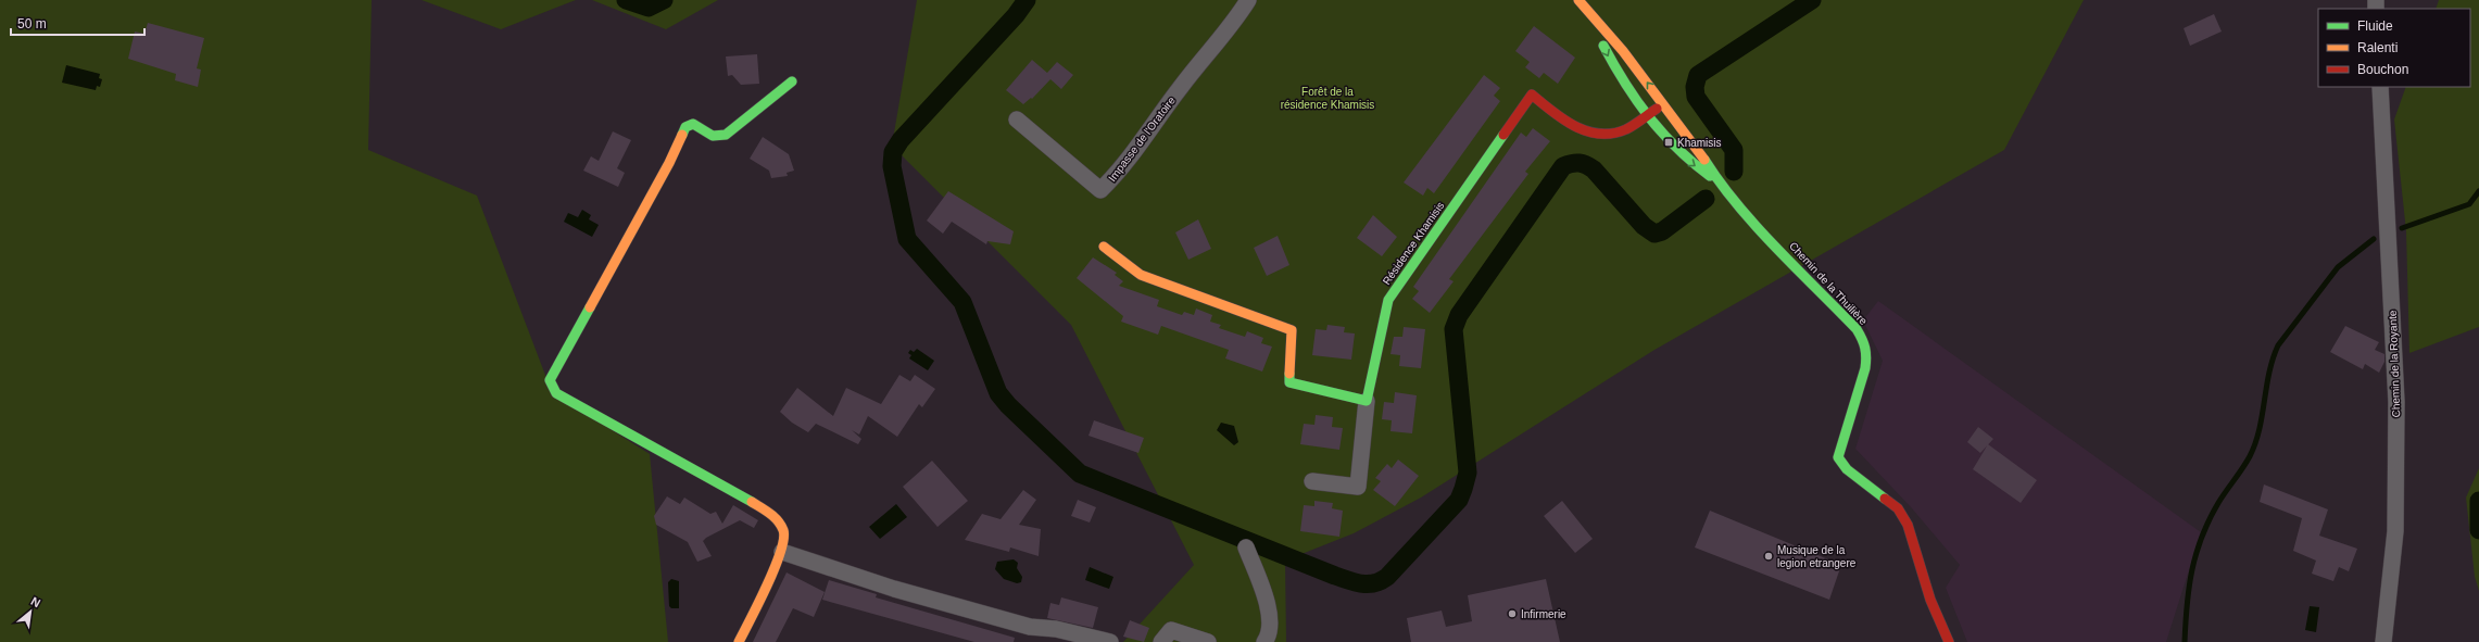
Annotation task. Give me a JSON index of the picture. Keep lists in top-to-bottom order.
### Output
{
  "streets": {
    "street": [
      "Impasse de l'Oratoire",
      "Résidence Khamisis",
      "Chemin de la Thuilière",
      "Chemin de la Royante"
    ]
  },
  "crossings": [
    ["Résidence Khamisis", "Chemin de la Thuilière"]
  ],
  "parks": ["Forêt de la résidence Khamisis"],
  "places": {
    "transit": ["Khamisis"],
    "other": ["Musique de la legion etrangere", "Infirmerie"]
  },
  "legend": ["Fluide", "Ralenti", "Bouchon"],
  "scale_bar": "50 m",
  "north": "top right"
}
